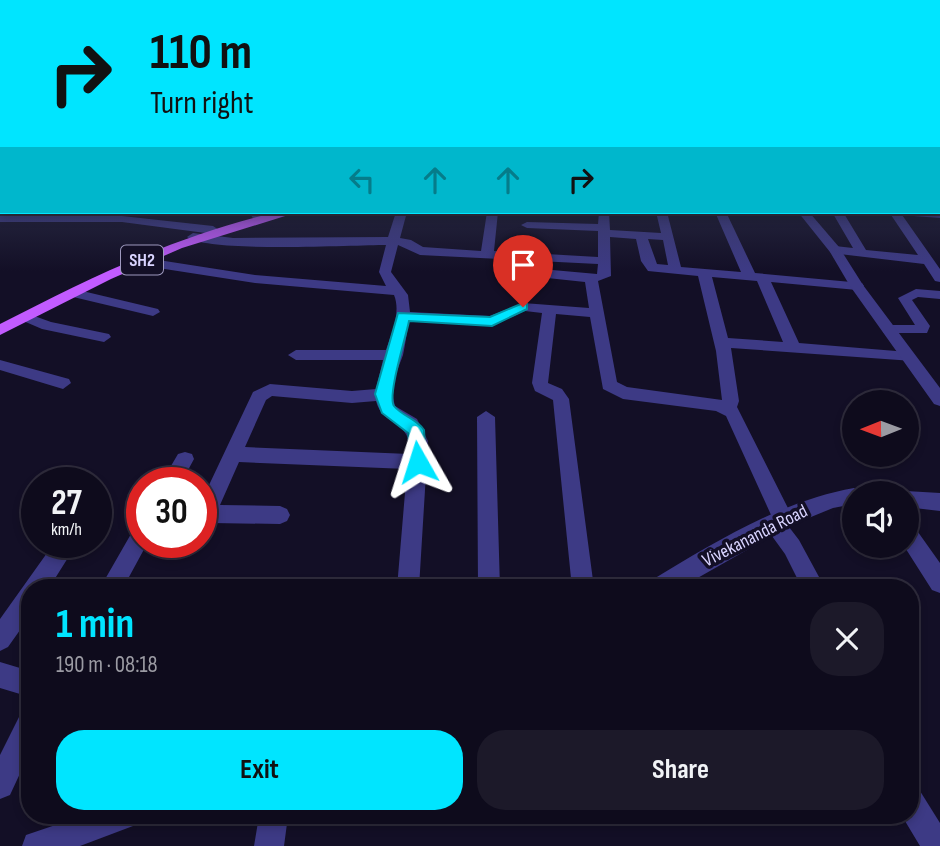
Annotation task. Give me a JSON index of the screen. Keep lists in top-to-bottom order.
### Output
{
  "streets": {
    "main road": ["SH2"],
    "street": ["Vivekananda Road"]
  },
  "north": "left",
  "page": {
    "turn": ["110 m", "Turn right"],
    "speed": "27 km/h",
    "limit": "30",
    "heading": ["1 min", "190 m · 08:18"],
    "buttons": ["Exit", "Share"]
  }
}
